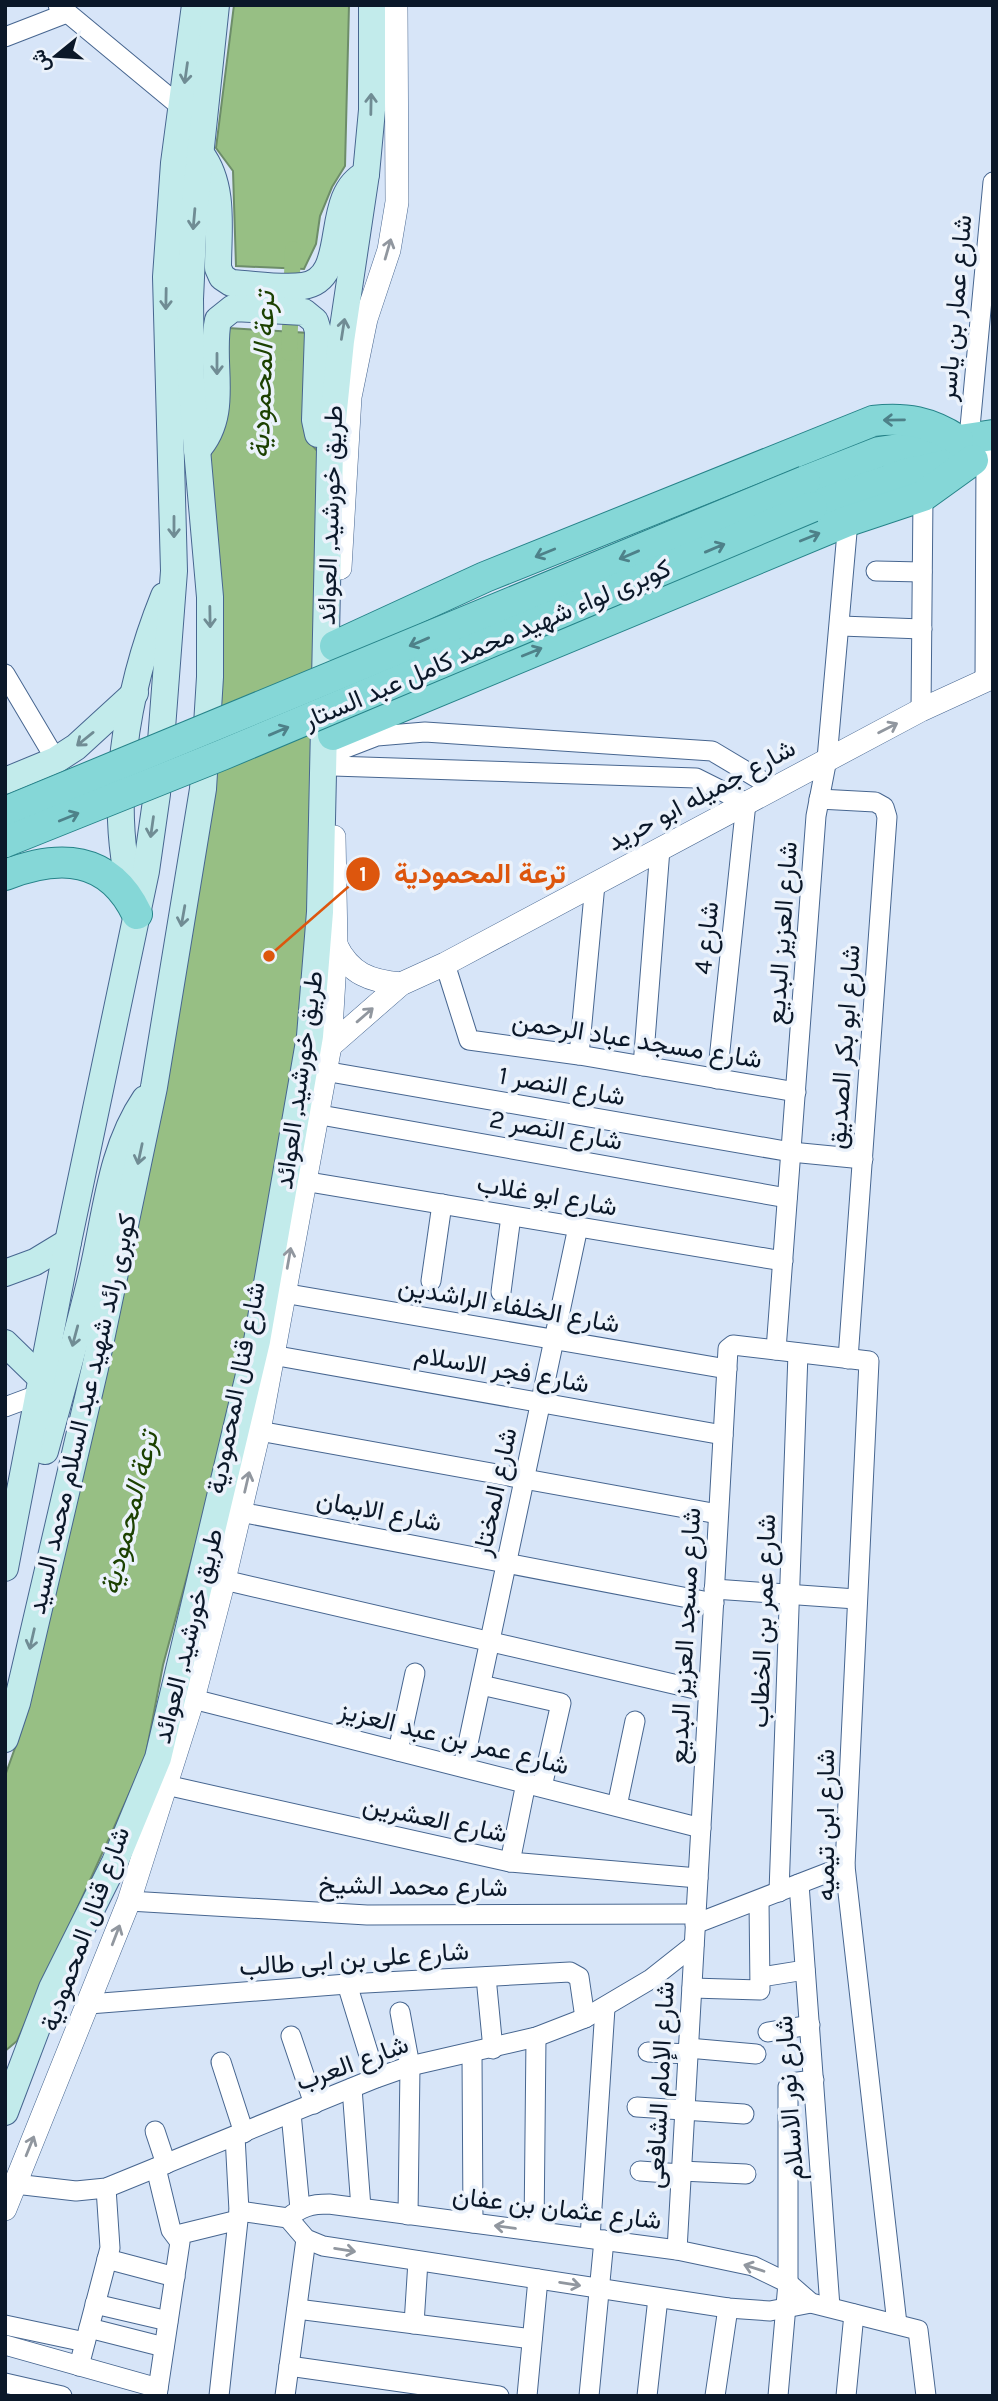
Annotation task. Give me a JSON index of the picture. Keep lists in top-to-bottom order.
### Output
{
  "streets": {
    "main road": ["طريق خورشيد, العوائد", "كوبرى لواء شهيد محمد كامل عبد الستار", "كوبرى رائد شهيد عبد السلام محمد السيد"],
    "street": [
      "شارع عمار بن ياسر",
      "شارع جميله ابو حريد",
      "شارع العزيز البديع",
      "شارع 4",
      "شارع مسجد عباد الرحمن",
      "شارع ابو بكر الصديق",
      "شارع النصر 1",
      "شارع النصر 2",
      "شارع ابو غلاب",
      "شارع الخلفاء الراشدين",
      "شارع فجر الاسلام",
      "شارع قنال المحمودية",
      "شارع المختار",
      "شارع الايمان",
      "شارع عمر بن الخطاب",
      "شارع مسجد العزيز البديع",
      "شارع عمر بن عبد العزيز",
      "شارع العشرين",
      "شارع ابن تيميه",
      "شارع محمد الشيخ",
      "شارع على بن ابى طالب",
      "شارع العرب",
      "شارع الإمام الشافعى",
      "شارع نور الاسلام",
      "شارع عثمان بن عفان"
    ]
  },
  "crossings": [
    ["شارع عمار بن ياسر", "كوبرى لواء شهيد محمد كامل عبد الستار"],
    ["شارع عمار بن ياسر", "شارع جميله ابو حريد"],
    ["شارع جميله ابو حريد", "شارع العزيز البديع"],
    ["شارع جميله ابو حريد", "شارع 4"],
    ["شارع جميله ابو حريد", "شارع مسجد عباد الرحمن"],
    ["شارع جميله ابو حريد", "شارع قنال المحمودية"],
    ["شارع العزيز البديع", "شارع مسجد عباد الرحمن"],
    ["شارع العزيز البديع", "شارع ابو بكر الصديق"],
    ["شارع العزيز البديع", "شارع النصر 1"],
    ["شارع العزيز البديع", "شارع النصر 2"],
    ["شارع العزيز البديع", "شارع ابو غلاب"],
    ["شارع العزيز البديع", "شارع الخلفاء الراشدين"],
    ["شارع 4", "شارع مسجد عباد الرحمن"],
    ["شارع ابو بكر الصديق", "شارع النصر 1"],
    ["شارع ابو بكر الصديق", "شارع ابن تيميه"],
    ["شارع النصر 1", "شارع قنال المحمودية"],
    ["شارع النصر 2", "شارع قنال المحمودية"],
    ["شارع ابو غلاب", "شارع قنال المحمودية"],
    ["شارع ابو غلاب", "شارع المختار"],
    ["شارع الخلفاء الراشدين", "شارع قنال المحمودية"],
    ["شارع الخلفاء الراشدين", "شارع المختار"],
    ["شارع الخلفاء الراشدين", "شارع مسجد العزيز البديع"],
    ["شارع فجر الاسلام", "شارع قنال المحمودية"],
    ["شارع فجر الاسلام", "شارع المختار"],
    ["شارع فجر الاسلام", "شارع مسجد العزيز البديع"],
    ["شارع قنال المحمودية", "شارع الايمان"],
    ["شارع قنال المحمودية", "شارع عمر بن عبد العزيز"],
    ["شارع قنال المحمودية", "شارع العشرين"],
    ["شارع قنال المحمودية", "شارع محمد الشيخ"],
    ["شارع قنال المحمودية", "شارع على بن ابى طالب"],
    ["شارع قنال المحمودية", "شارع العرب"],
    ["شارع المختار", "شارع الايمان"],
    ["شارع المختار", "شارع عمر بن عبد العزيز"],
    ["شارع الايمان", "شارع عمر بن الخطاب"],
    ["شارع الايمان", "شارع مسجد العزيز البديع"],
    ["شارع الايمان", "شارع ابن تيميه"],
    ["شارع مسجد العزيز البديع", "شارع عمر بن عبد العزيز"],
    ["شارع مسجد العزيز البديع", "شارع العشرين"],
    ["شارع مسجد العزيز البديع", "شارع محمد الشيخ"],
    ["شارع مسجد العزيز البديع", "شارع الإمام الشافعى"],
    ["شارع ابن تيميه", "شارع عثمان بن عفان"],
    ["شارع محمد الشيخ", "شارع الإمام الشافعى"],
    ["شارع على بن ابى طالب", "شارع العرب"],
    ["شارع العرب", "شارع الإمام الشافعى"],
    ["شارع الإمام الشافعى", "شارع عثمان بن عفان"],
    ["شارع نور الاسلام", "شارع عثمان بن عفان"]
  ],
  "one_way": ["شارع قنال المحمودية"],
  "water": ["ترعة المحمودية"],
  "places": ["ترعة المحمودية"],
  "north": "left"
}
